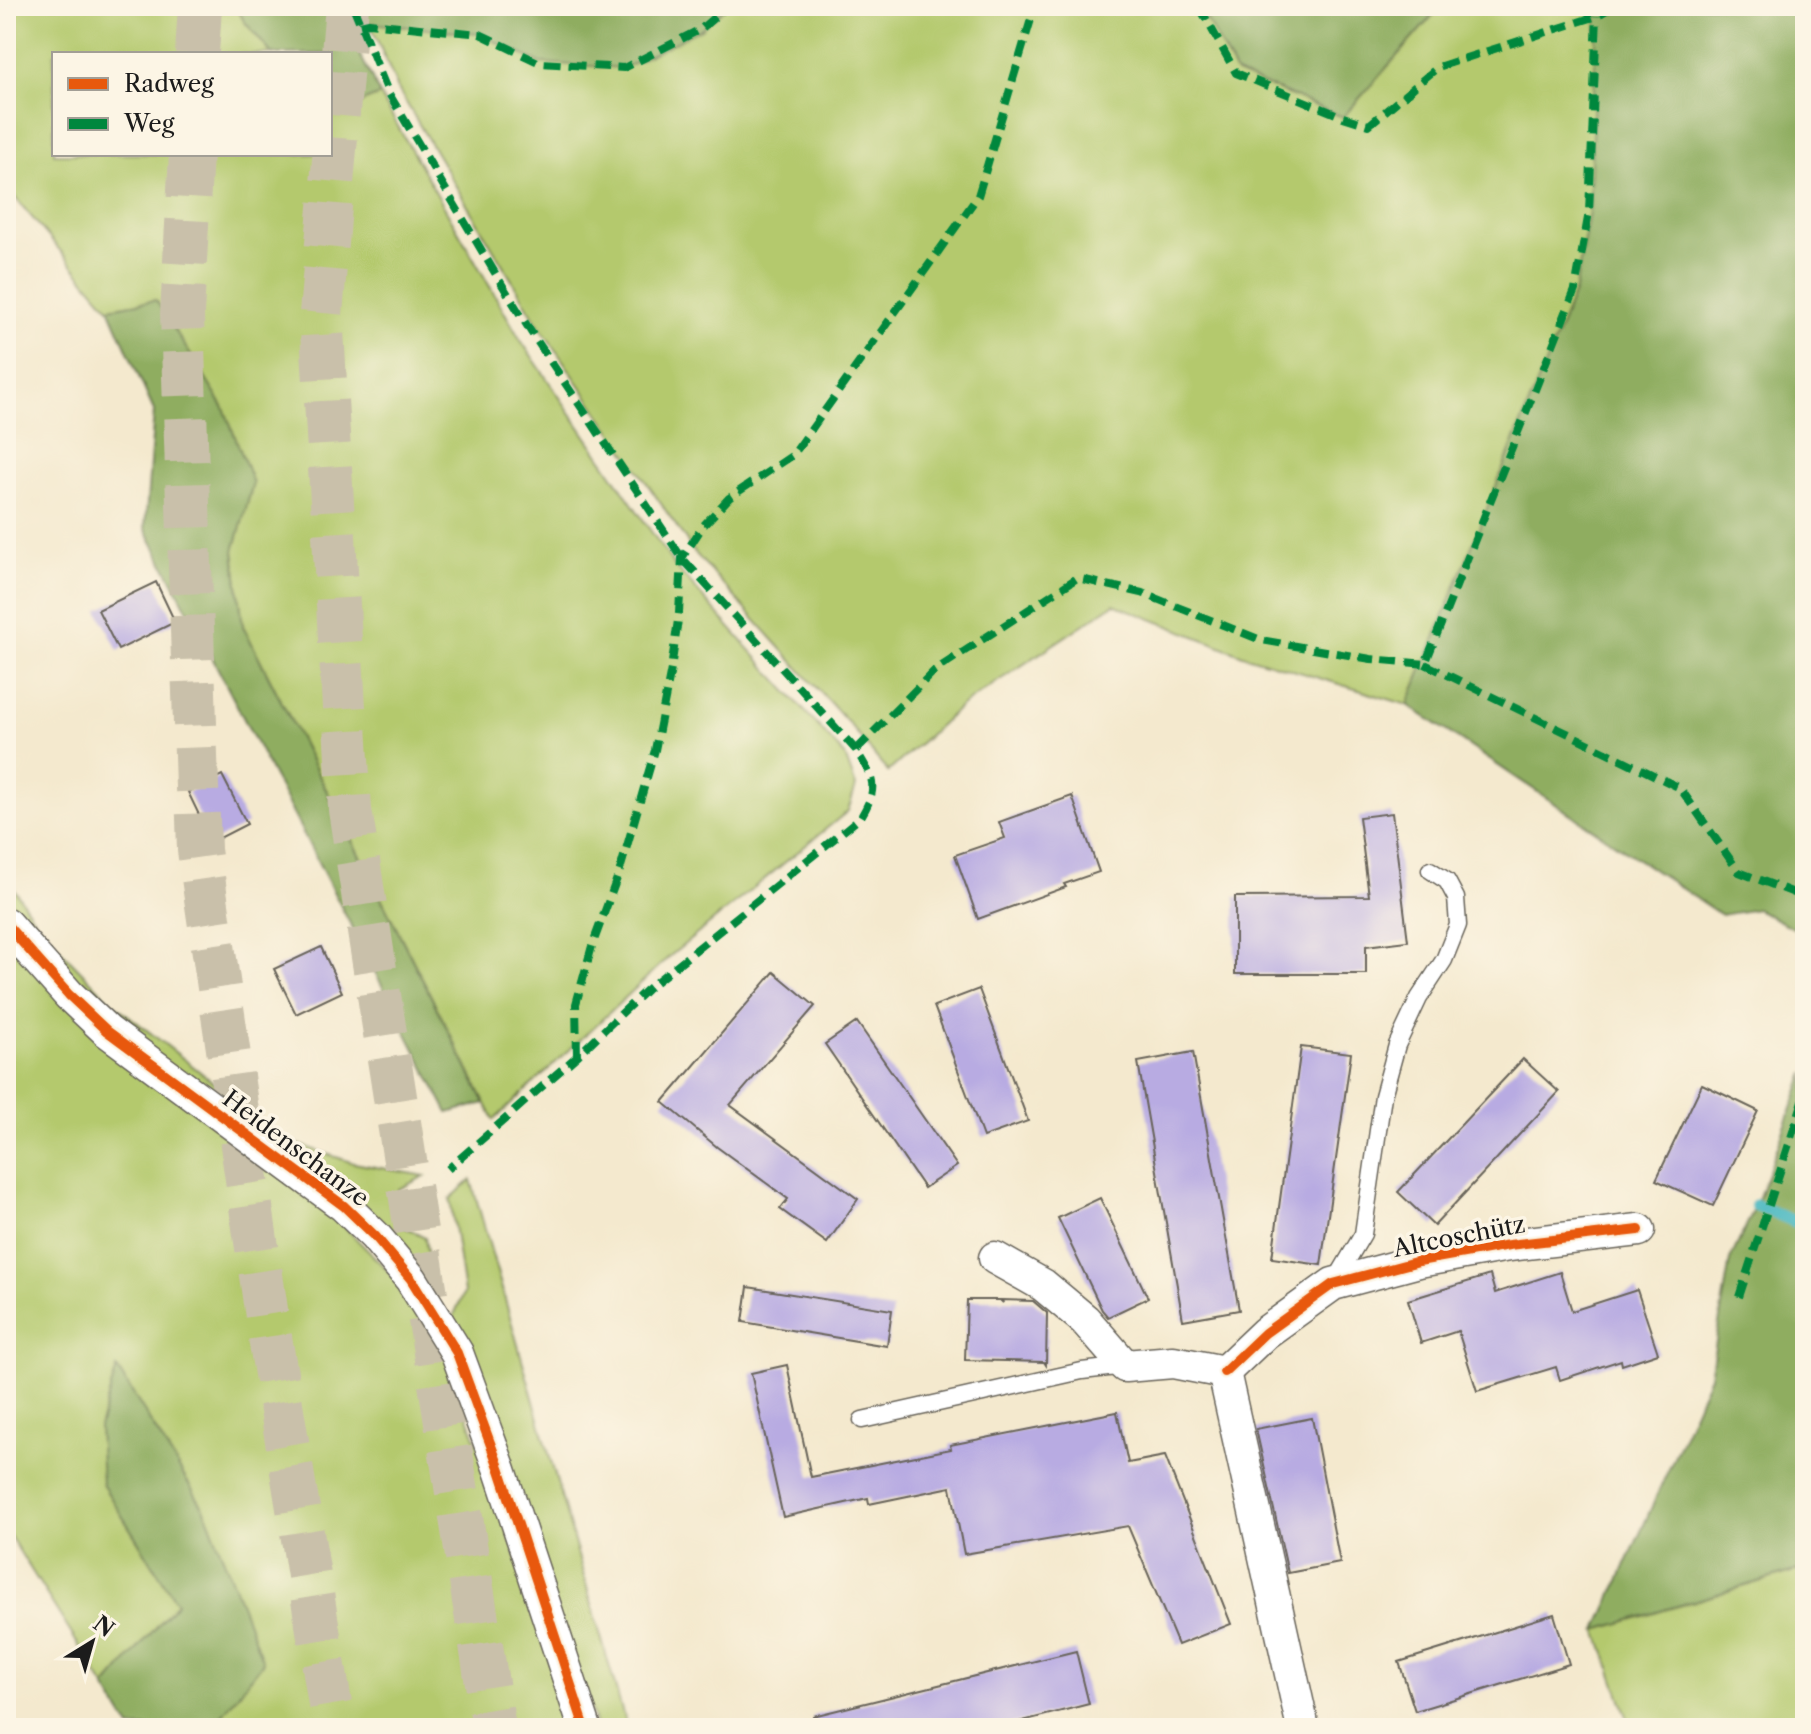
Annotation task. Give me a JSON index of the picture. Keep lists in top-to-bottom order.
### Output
{
  "streets": {
    "street": ["Heidenschanze", "Altcoschütz"]
  },
  "legend": ["Radweg", "Weg"],
  "north": "top right"
}
